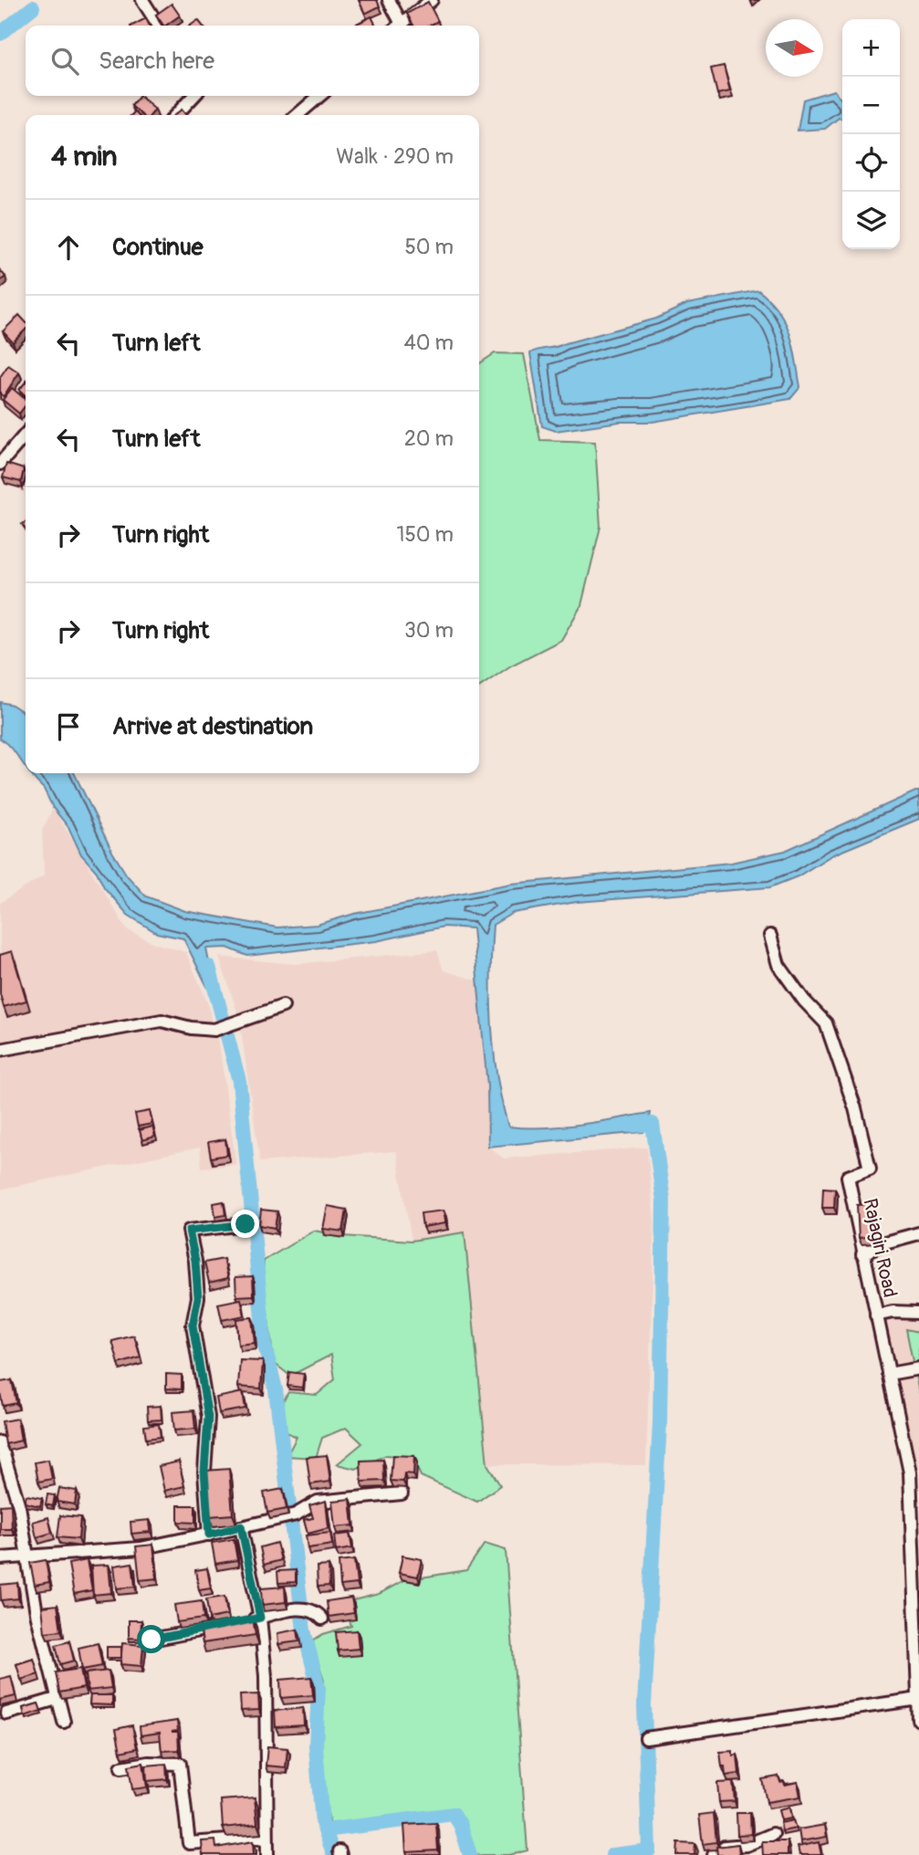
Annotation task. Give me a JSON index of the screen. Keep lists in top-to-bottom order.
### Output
{
  "streets": {
    "street": ["Rajagiri Road"]
  },
  "north": "right",
  "page": {
    "map_buttons": ["+", "−"],
    "search": "Search here",
    "heading": ["4 min", "Walk · 290 m"],
    "list": [
      ["Continue", "50 m"],
      ["Turn left", "40 m"],
      ["Turn left", "20 m"],
      ["Turn right", "150 m"],
      ["Turn right", "30 m"],
      "Arrive at destination"
    ]
  }
}
